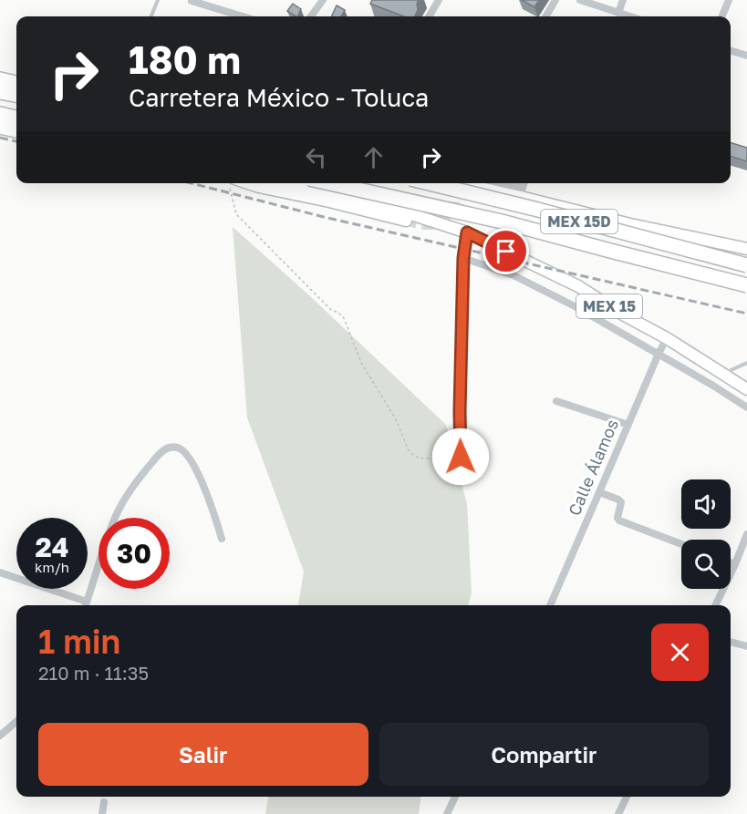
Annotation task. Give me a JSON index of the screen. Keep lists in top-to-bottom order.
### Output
{
  "streets": {
    "highway": ["MEX 15D"],
    "main road": ["MEX 15"],
    "street": ["Calle Álamos"]
  },
  "crossings": [
    ["MEX 15", "Calle Álamos"]
  ],
  "page": {
    "turn": ["180 m", "Carretera México - Toluca"],
    "speed": "24 km/h",
    "limit": "30",
    "heading": ["1 min", "210 m · 11:35"],
    "buttons": ["Salir", "Compartir"]
  }
}
